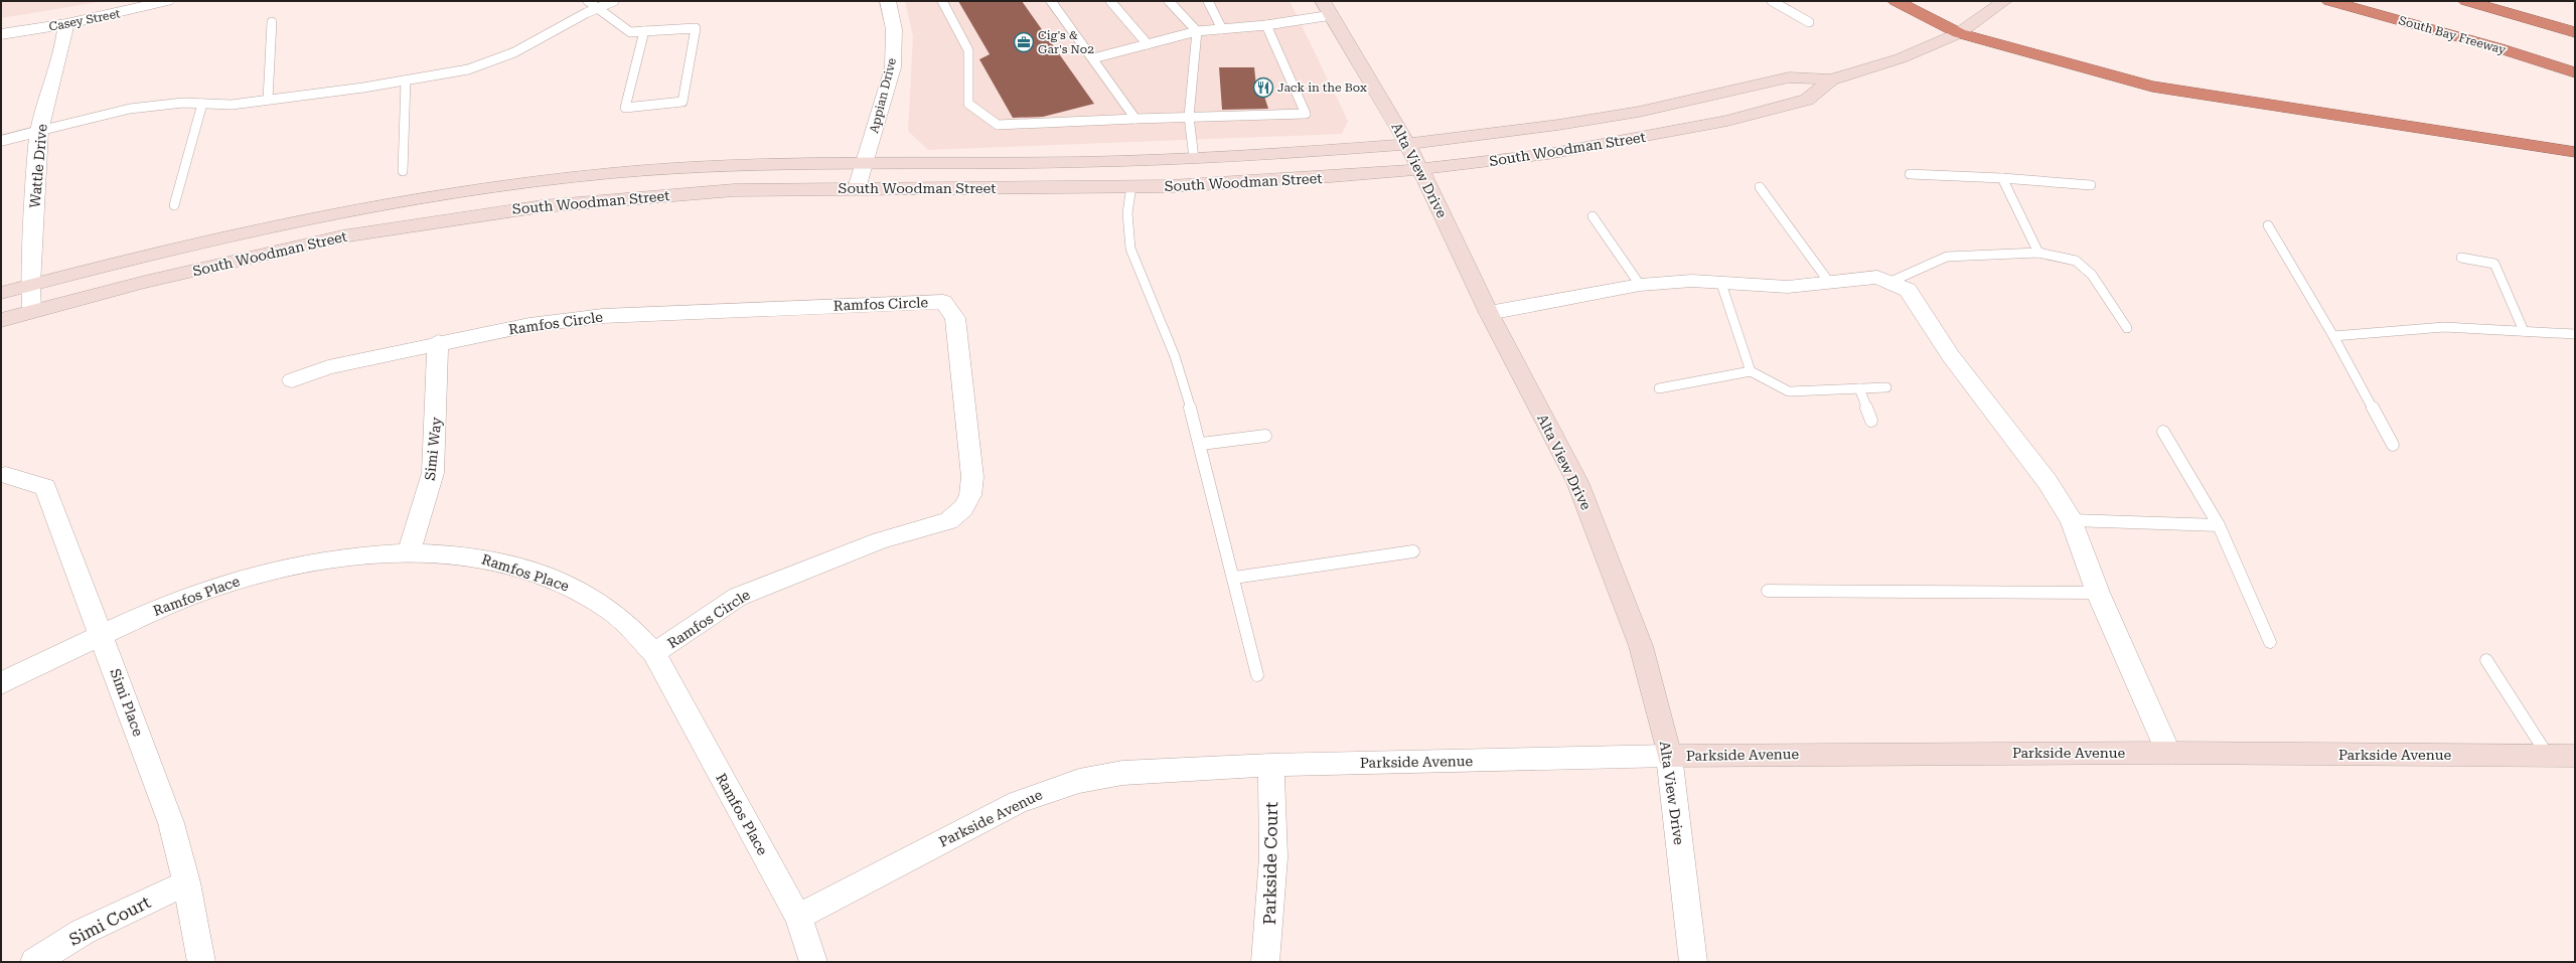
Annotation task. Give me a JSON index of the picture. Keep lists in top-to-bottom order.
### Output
{
  "streets": {
    "highway": ["South Bay Freeway"],
    "main road": ["South Woodman Street", "Alta View Drive", "Parkside Avenue"],
    "street": [
      "Casey Street",
      "Appian Drive",
      "Wattle Drive",
      "Ramfos Circle",
      "Simi Way",
      "Ramfos Place",
      "Simi Place",
      "Parkside Court",
      "Simi Court"
    ]
  },
  "crossings": [
    ["Casey Street", "Wattle Drive"],
    ["Appian Drive", "South Woodman Street"],
    ["South Woodman Street", "Wattle Drive"],
    ["South Woodman Street", "Alta View Drive"],
    ["Alta View Drive", "Parkside Avenue"],
    ["Ramfos Circle", "Simi Way"],
    ["Ramfos Circle", "Ramfos Place"],
    ["Simi Way", "Ramfos Place"],
    ["Ramfos Place", "Simi Place"],
    ["Ramfos Place", "Parkside Avenue"],
    ["Simi Place", "Simi Court"],
    ["Parkside Avenue", "Parkside Court"]
  ],
  "places": {
    "office": ["Cig's & Gar's No2"],
    "restaurant": ["Jack in the Box"]
  }
}
